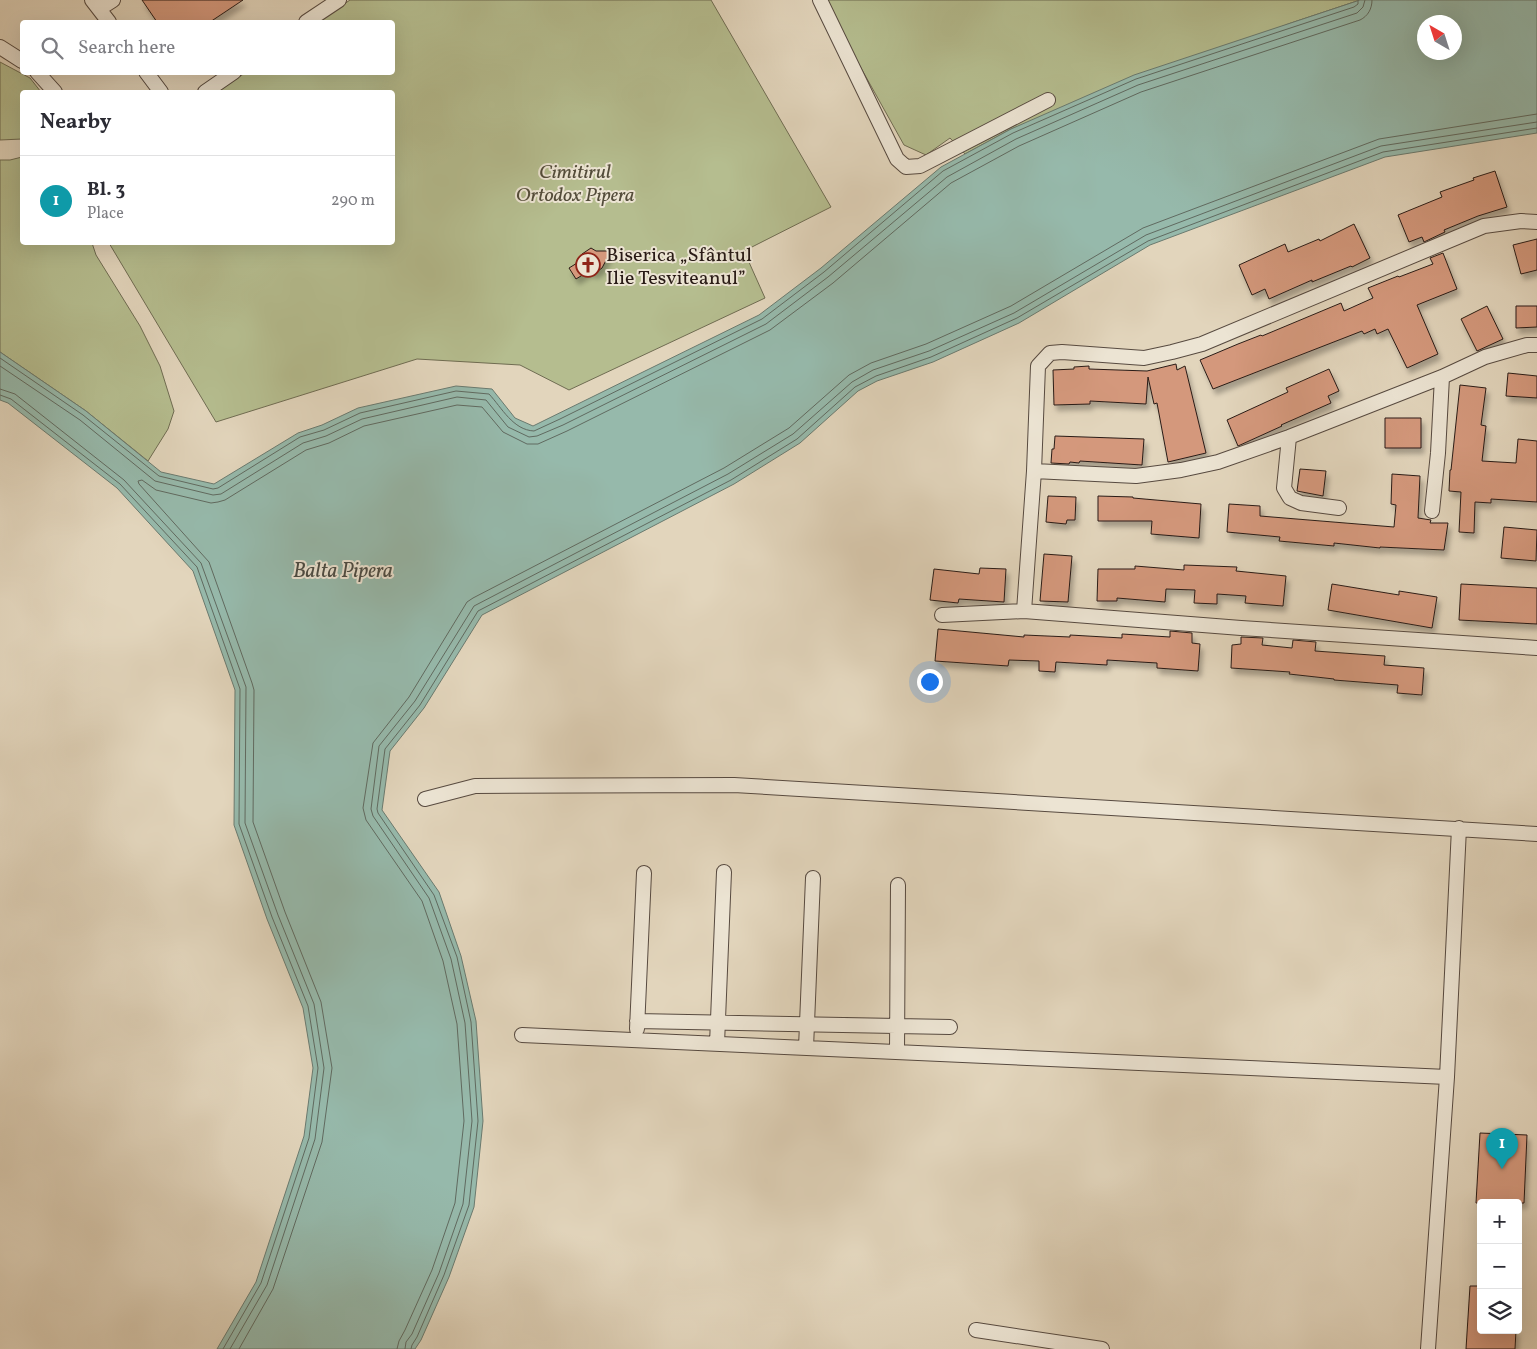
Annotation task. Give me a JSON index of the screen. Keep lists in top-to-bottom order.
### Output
{
  "water": ["Balta Pipera"],
  "parks": ["Cimitirul Ortodox Pipera"],
  "places": {
    "church": ["Biserica „Sfântul Ilie Tesviteanul”"]
  },
  "north": "top left",
  "page": {
    "search": "Search here",
    "heading": "Nearby",
    "list": [
      {
        "mark": "1",
        "name": "Bl. 3",
        "note": "Place",
        "value": "290 m"
      }
    ],
    "pins": "1",
    "map_buttons": ["+", "−"]
  }
}
